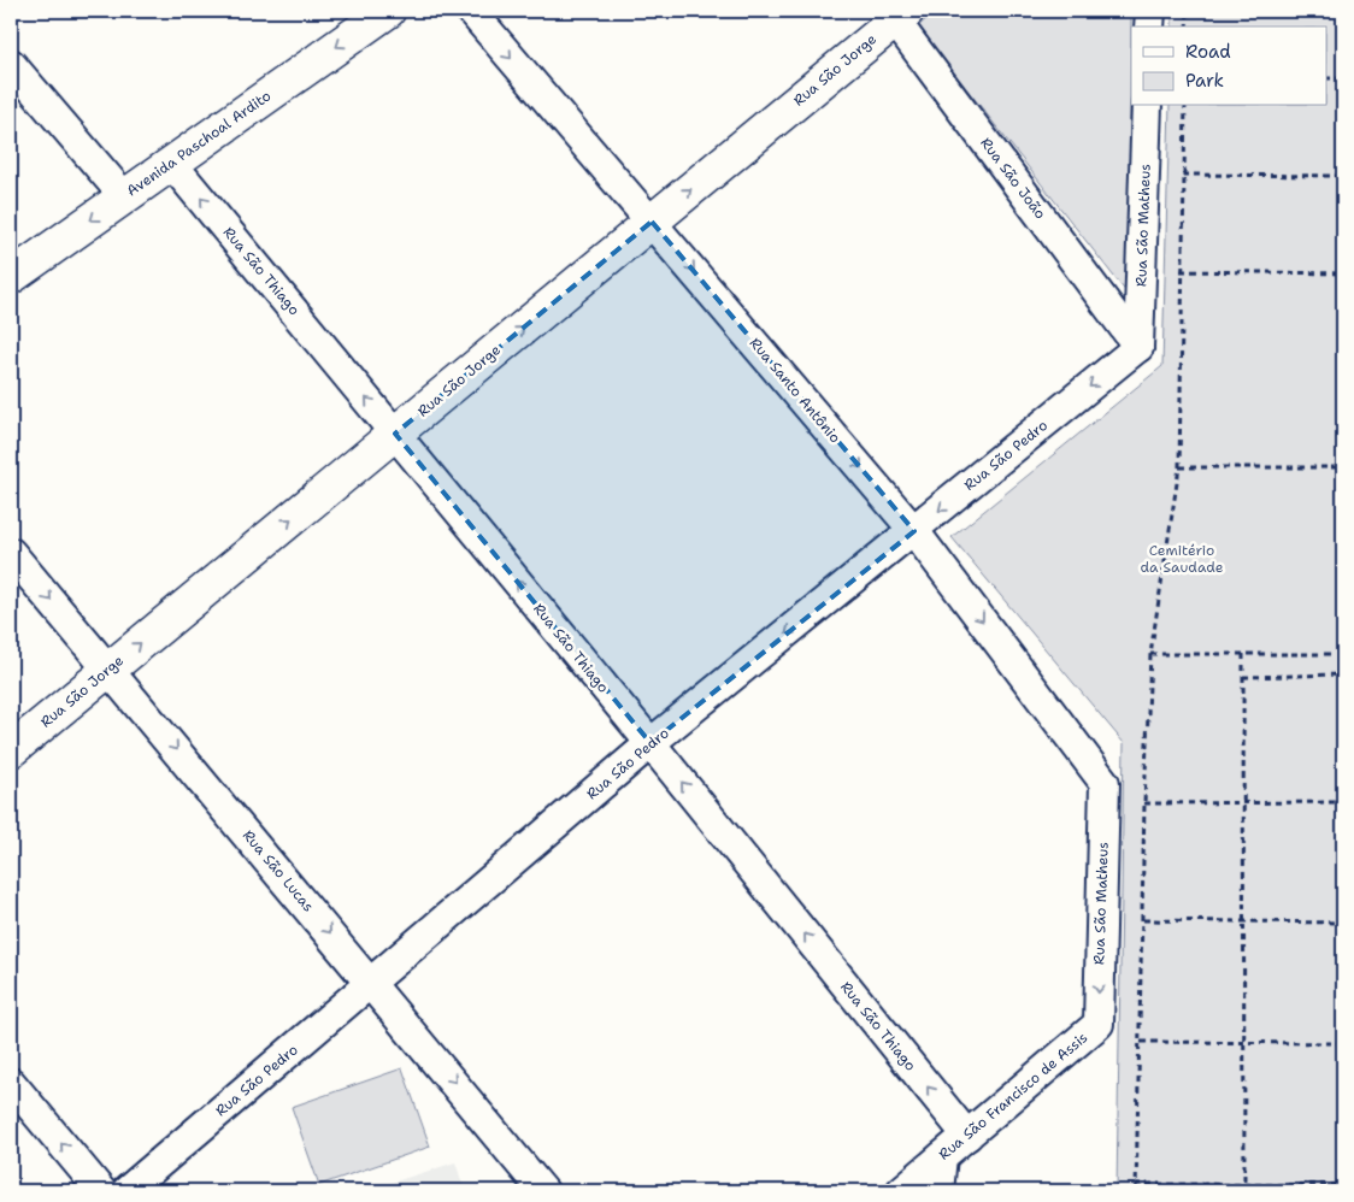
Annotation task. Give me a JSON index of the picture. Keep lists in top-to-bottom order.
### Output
{
  "streets": {
    "main road": ["Rua São Jorge", "Avenida Paschoal Ardito"],
    "street": [
      "Rua São João",
      "Rua São Matheus",
      "Rua São Thiago",
      "Rua Santo Antônio",
      "Rua São Pedro",
      "Rua São Lucas",
      "Rua São Francisco de Assis"
    ]
  },
  "crossings": [
    ["Rua São Jorge", "Rua São João"],
    ["Rua São Jorge", "Rua São Thiago"],
    ["Rua São Jorge", "Rua Santo Antônio"],
    ["Rua São Jorge", "Rua São Lucas"],
    ["Avenida Paschoal Ardito", "Rua São Thiago"],
    ["Rua São João", "Rua São Matheus"],
    ["Rua São João", "Rua São Pedro"],
    ["Rua São Matheus", "Rua Santo Antônio"],
    ["Rua São Matheus", "Rua São Pedro"],
    ["Rua São Matheus", "Rua São Francisco de Assis"],
    ["Rua São Thiago", "Rua São Pedro"],
    ["Rua São Thiago", "Rua São Francisco de Assis"],
    ["Rua Santo Antônio", "Rua São Pedro"],
    ["Rua São Pedro", "Rua São Lucas"]
  ],
  "one_way": [
    "Rua São Jorge",
    "Avenida Paschoal Ardito",
    "Rua São Matheus",
    "Rua São Thiago",
    "Rua Santo Antônio",
    "Rua São Pedro",
    "Rua São Lucas"
  ],
  "parks": ["Cemitério da Saudade"],
  "legend": ["Road", "Park"]
}
